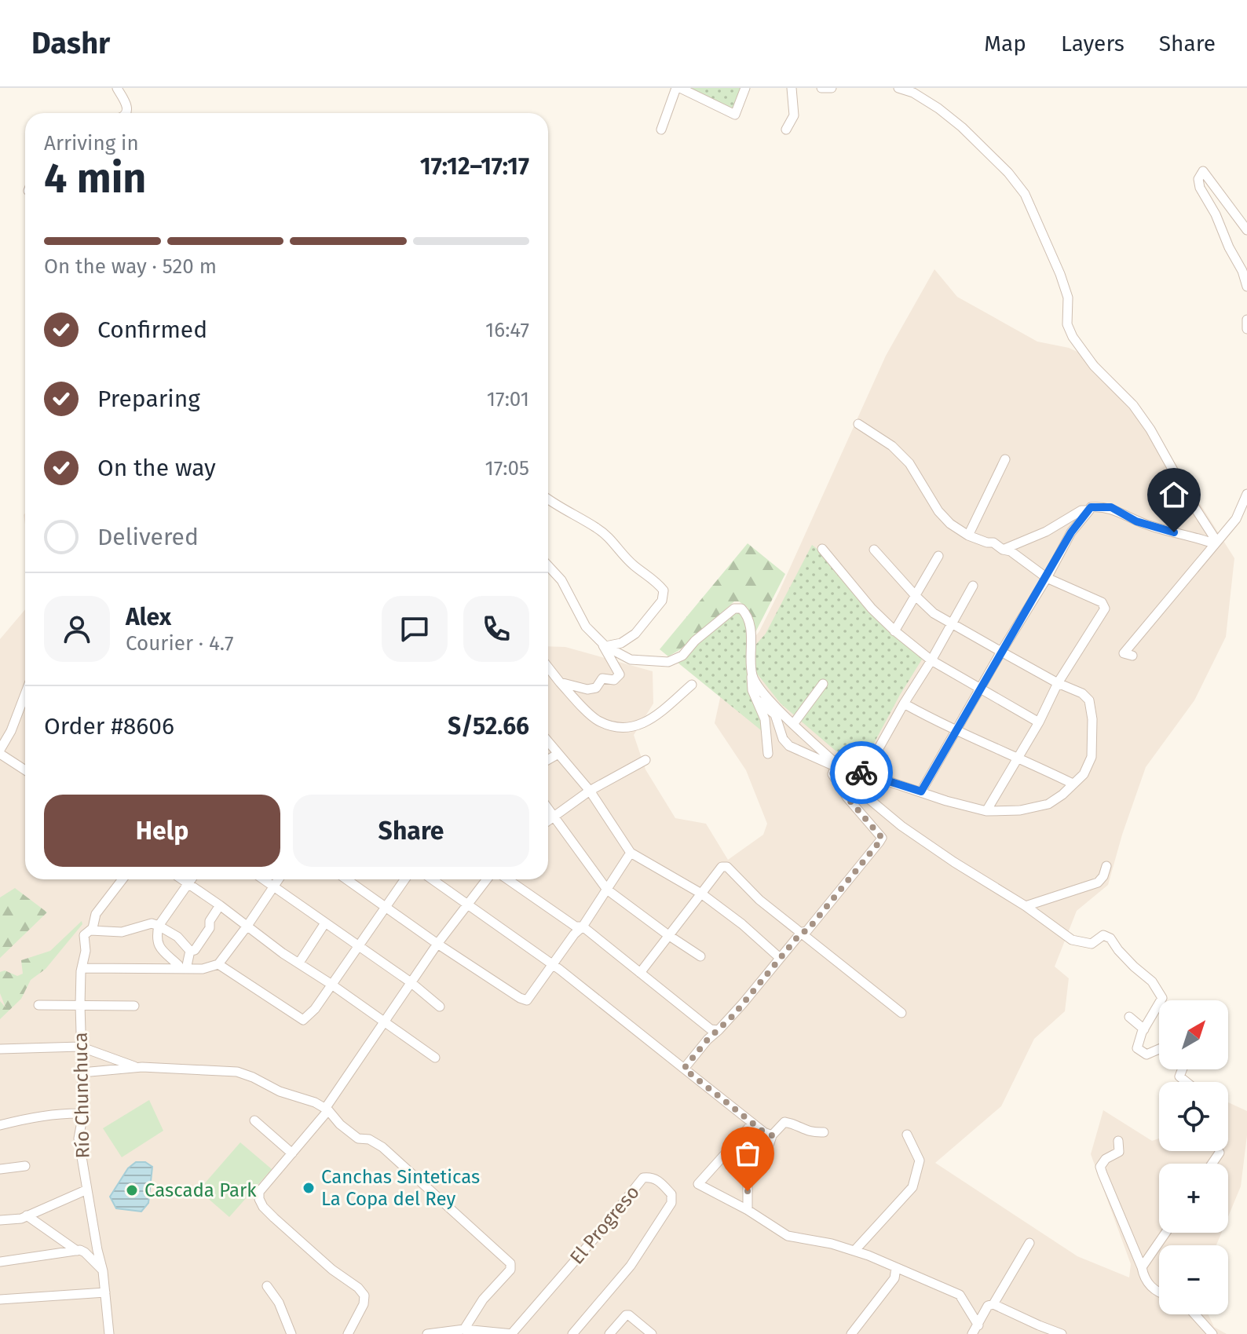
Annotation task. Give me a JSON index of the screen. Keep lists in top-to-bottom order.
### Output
{
  "streets": {
    "street": ["Río Chunchuca", "El Progreso"]
  },
  "places": ["Canchas Sinteticas La Copa del Rey", "Cascada Park"],
  "north": "top right",
  "page": {
    "header": "Dashr",
    "nav": ["Map", "Layers", "Share"],
    "heading": ["4 min", "Arriving in", "17:12–17:17"],
    "panel": [
      "Alex",
      "Courier · 4.7",
      "Order #8606",
      "S/52.66"
    ],
    "bar": "On the way · 520 m",
    "list": [
      ["Confirmed", "16:47"],
      ["Preparing", "17:01"],
      ["On the way", "17:05"],
      "Delivered"
    ],
    "buttons": ["Help", "Share"],
    "map_buttons": ["+", "−"]
  }
}
